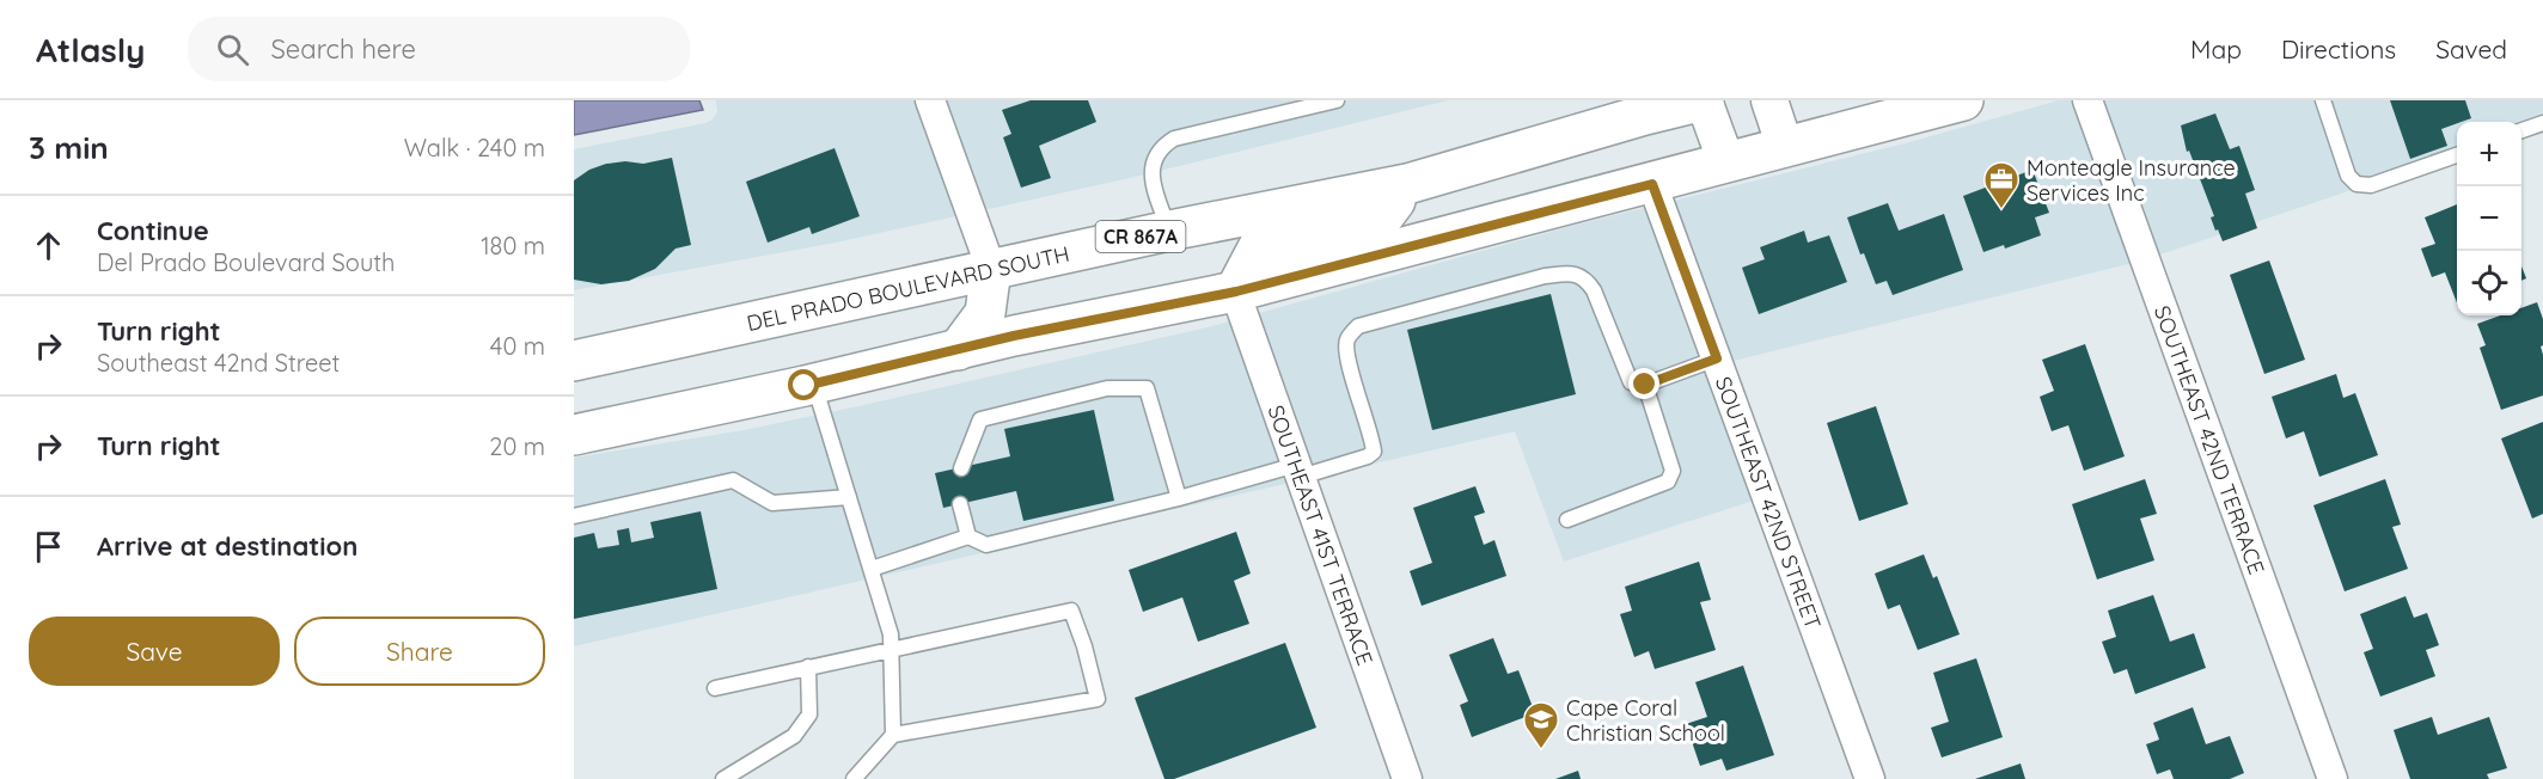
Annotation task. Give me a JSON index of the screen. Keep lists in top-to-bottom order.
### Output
{
  "streets": {
    "main road": ["CR 867A", "DEL PRADO BOULEVARD SOUTH"],
    "street": ["SOUTHEAST 42ND TERRACE", "SOUTHEAST 42ND STREET", "SOUTHEAST 41ST TERRACE"]
  },
  "places": {
    "office": ["Monteagle Insurance Services Inc"],
    "school or university": ["Cape Coral Christian School"]
  },
  "page": {
    "header": "Atlasly",
    "search": "Search here",
    "nav": ["Map", "Directions", "Saved"],
    "heading": ["3 min", "Walk · 240 m"],
    "map_buttons": ["+", "−"],
    "list": [
      ["Continue", "Del Prado Boulevard South", "180 m"],
      ["Turn right", "Southeast 42nd Street", "40 m"],
      ["Turn right", "20 m"],
      "Arrive at destination"
    ],
    "buttons": ["Save", "Share"]
  }
}
